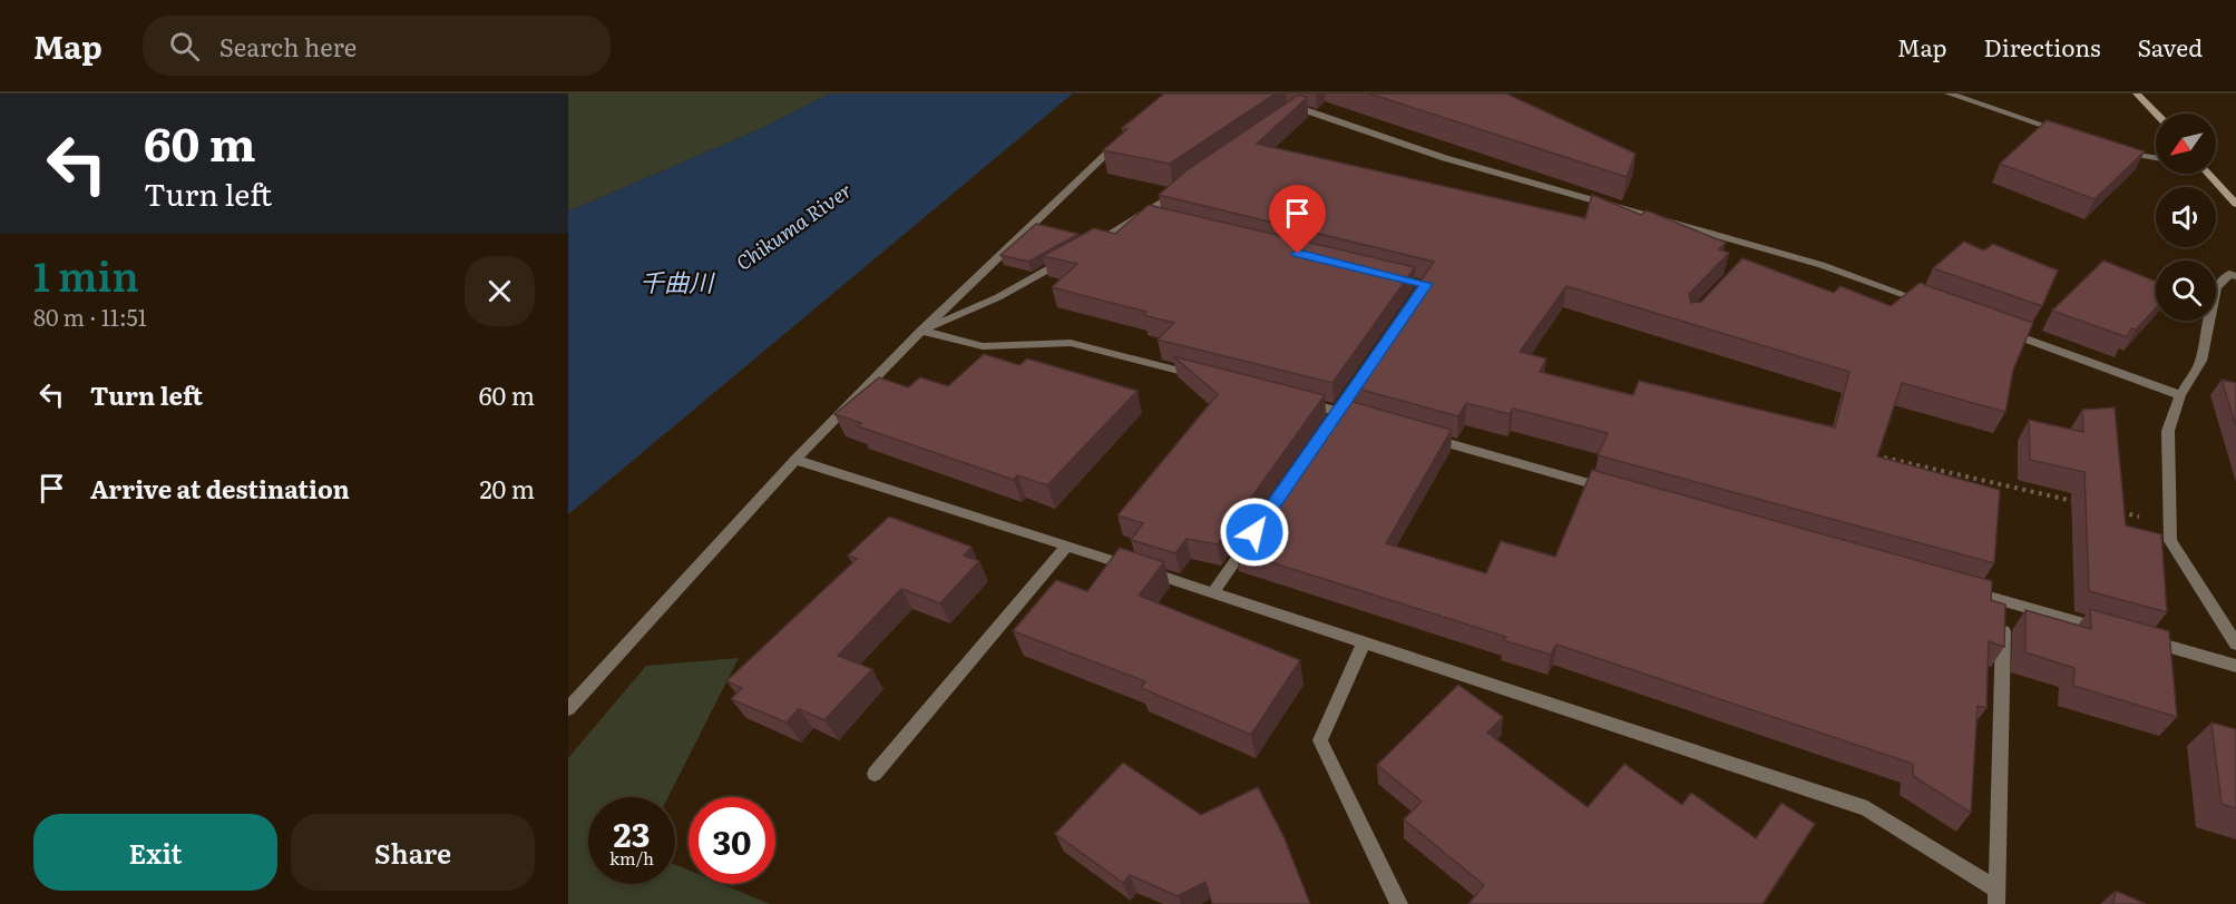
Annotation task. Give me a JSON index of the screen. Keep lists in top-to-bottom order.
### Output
{
  "water": ["Chikuma River", "千曲川"],
  "north": "bottom left",
  "page": {
    "header": "Map",
    "search": "Search here",
    "nav": ["Map", "Directions", "Saved"],
    "turn": ["60 m", "Turn left"],
    "heading": ["1 min", "80 m · 11:51"],
    "list": [
      {
        "name": "Turn left",
        "value": "60 m"
      },
      {
        "name": "Arrive at destination",
        "value": "20 m"
      }
    ],
    "speed": "23 km/h",
    "limit": "30",
    "buttons": ["Exit", "Share"]
  }
}
